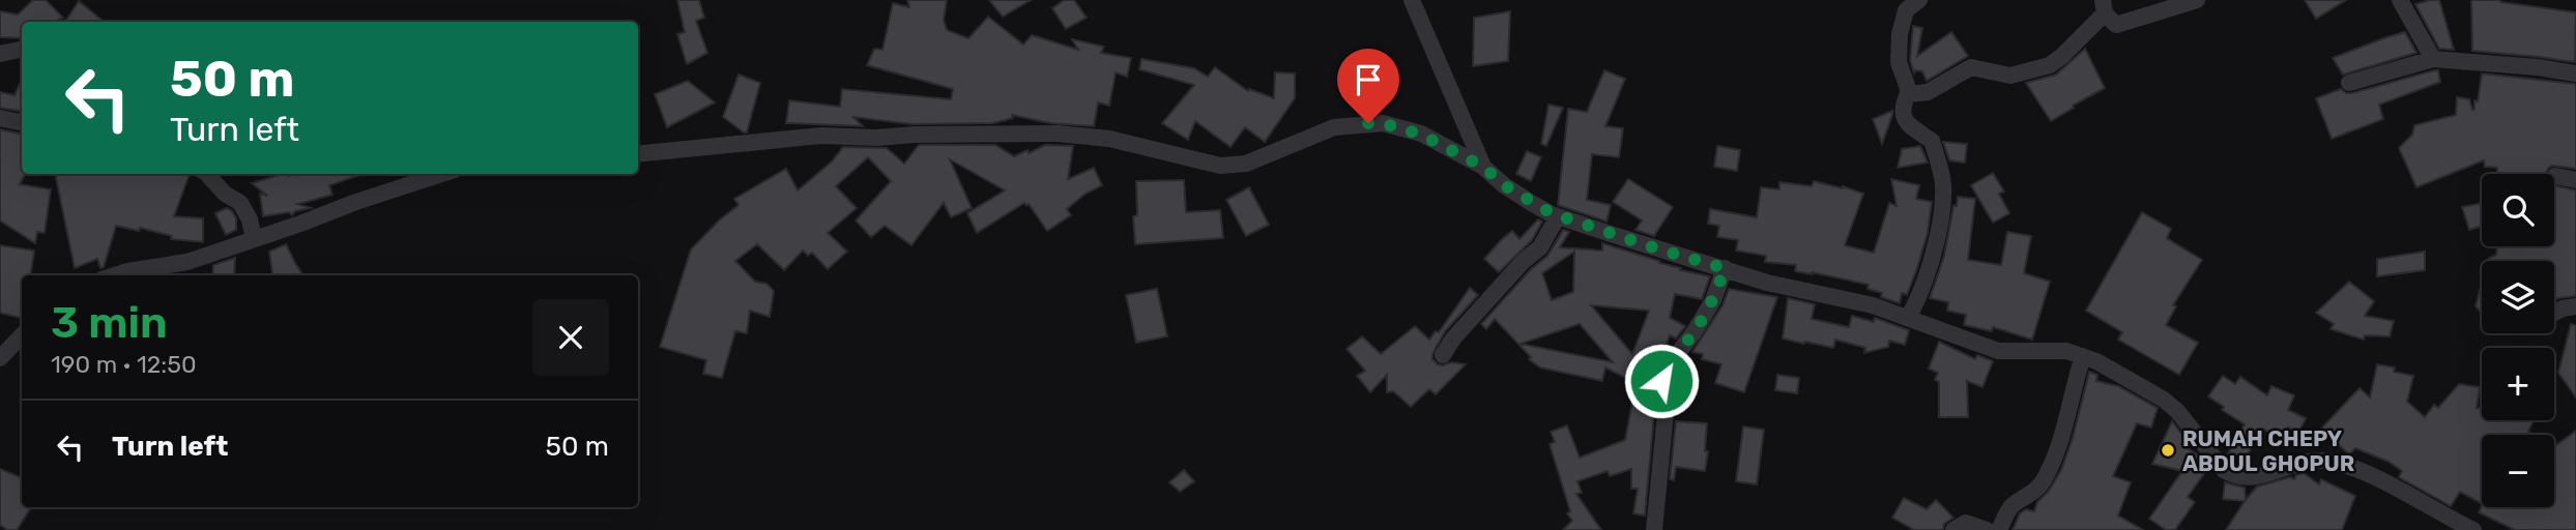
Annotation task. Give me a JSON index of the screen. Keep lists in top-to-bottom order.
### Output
{
  "places": ["RUMAH CHEPY ABDUL GHOPUR"],
  "page": {
    "turn": ["50 m", "Turn left"],
    "map_buttons": ["+", "−"],
    "heading": ["3 min", "190 m · 12:50"],
    "list": [
      {
        "name": "Turn left",
        "value": "50 m"
      }
    ]
  }
}
